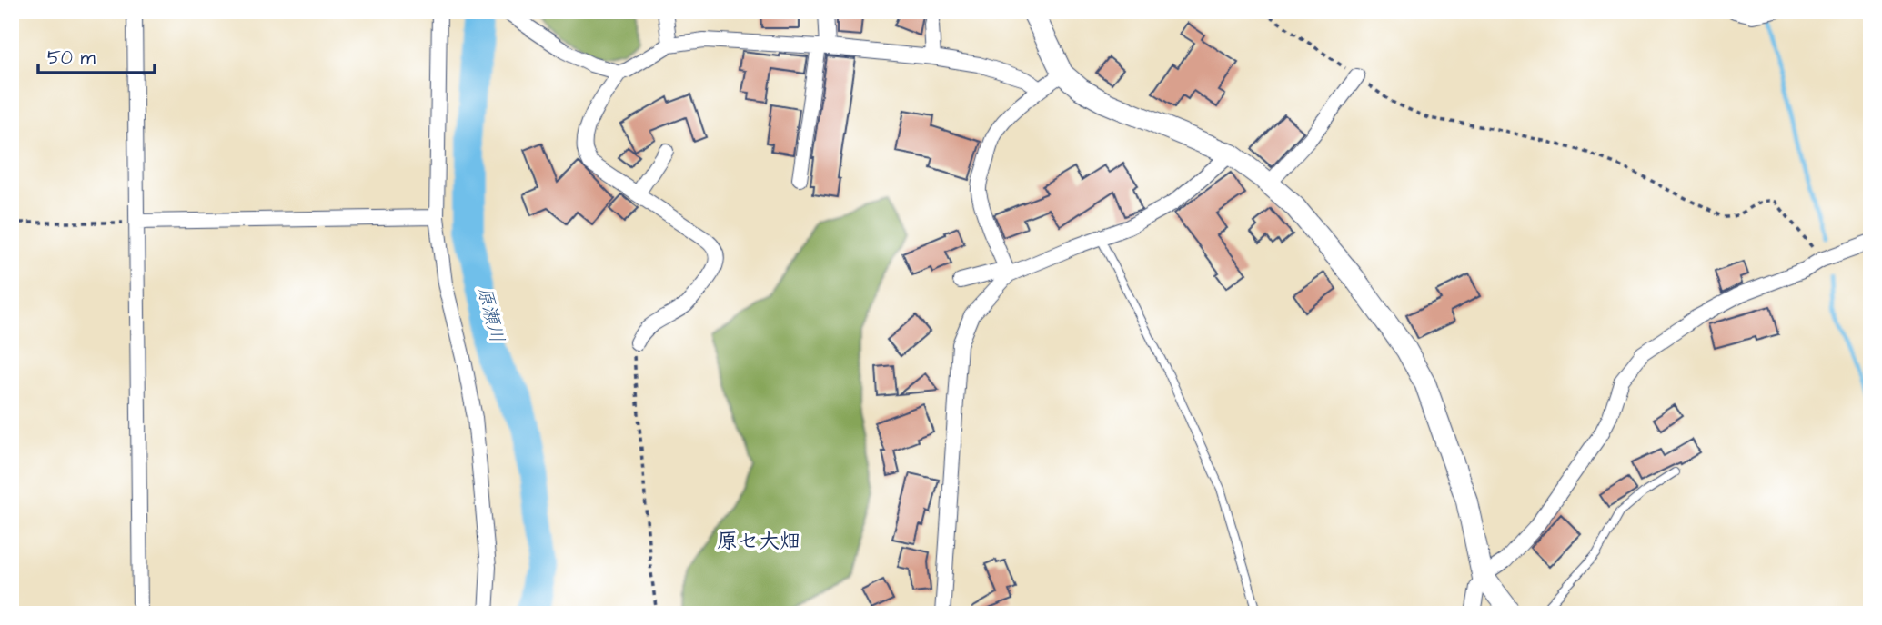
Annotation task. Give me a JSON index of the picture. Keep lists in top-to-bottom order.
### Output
{
  "districts": ["原セ大畑"],
  "water": ["原瀬川"],
  "scale_bar": "50 m"
}
